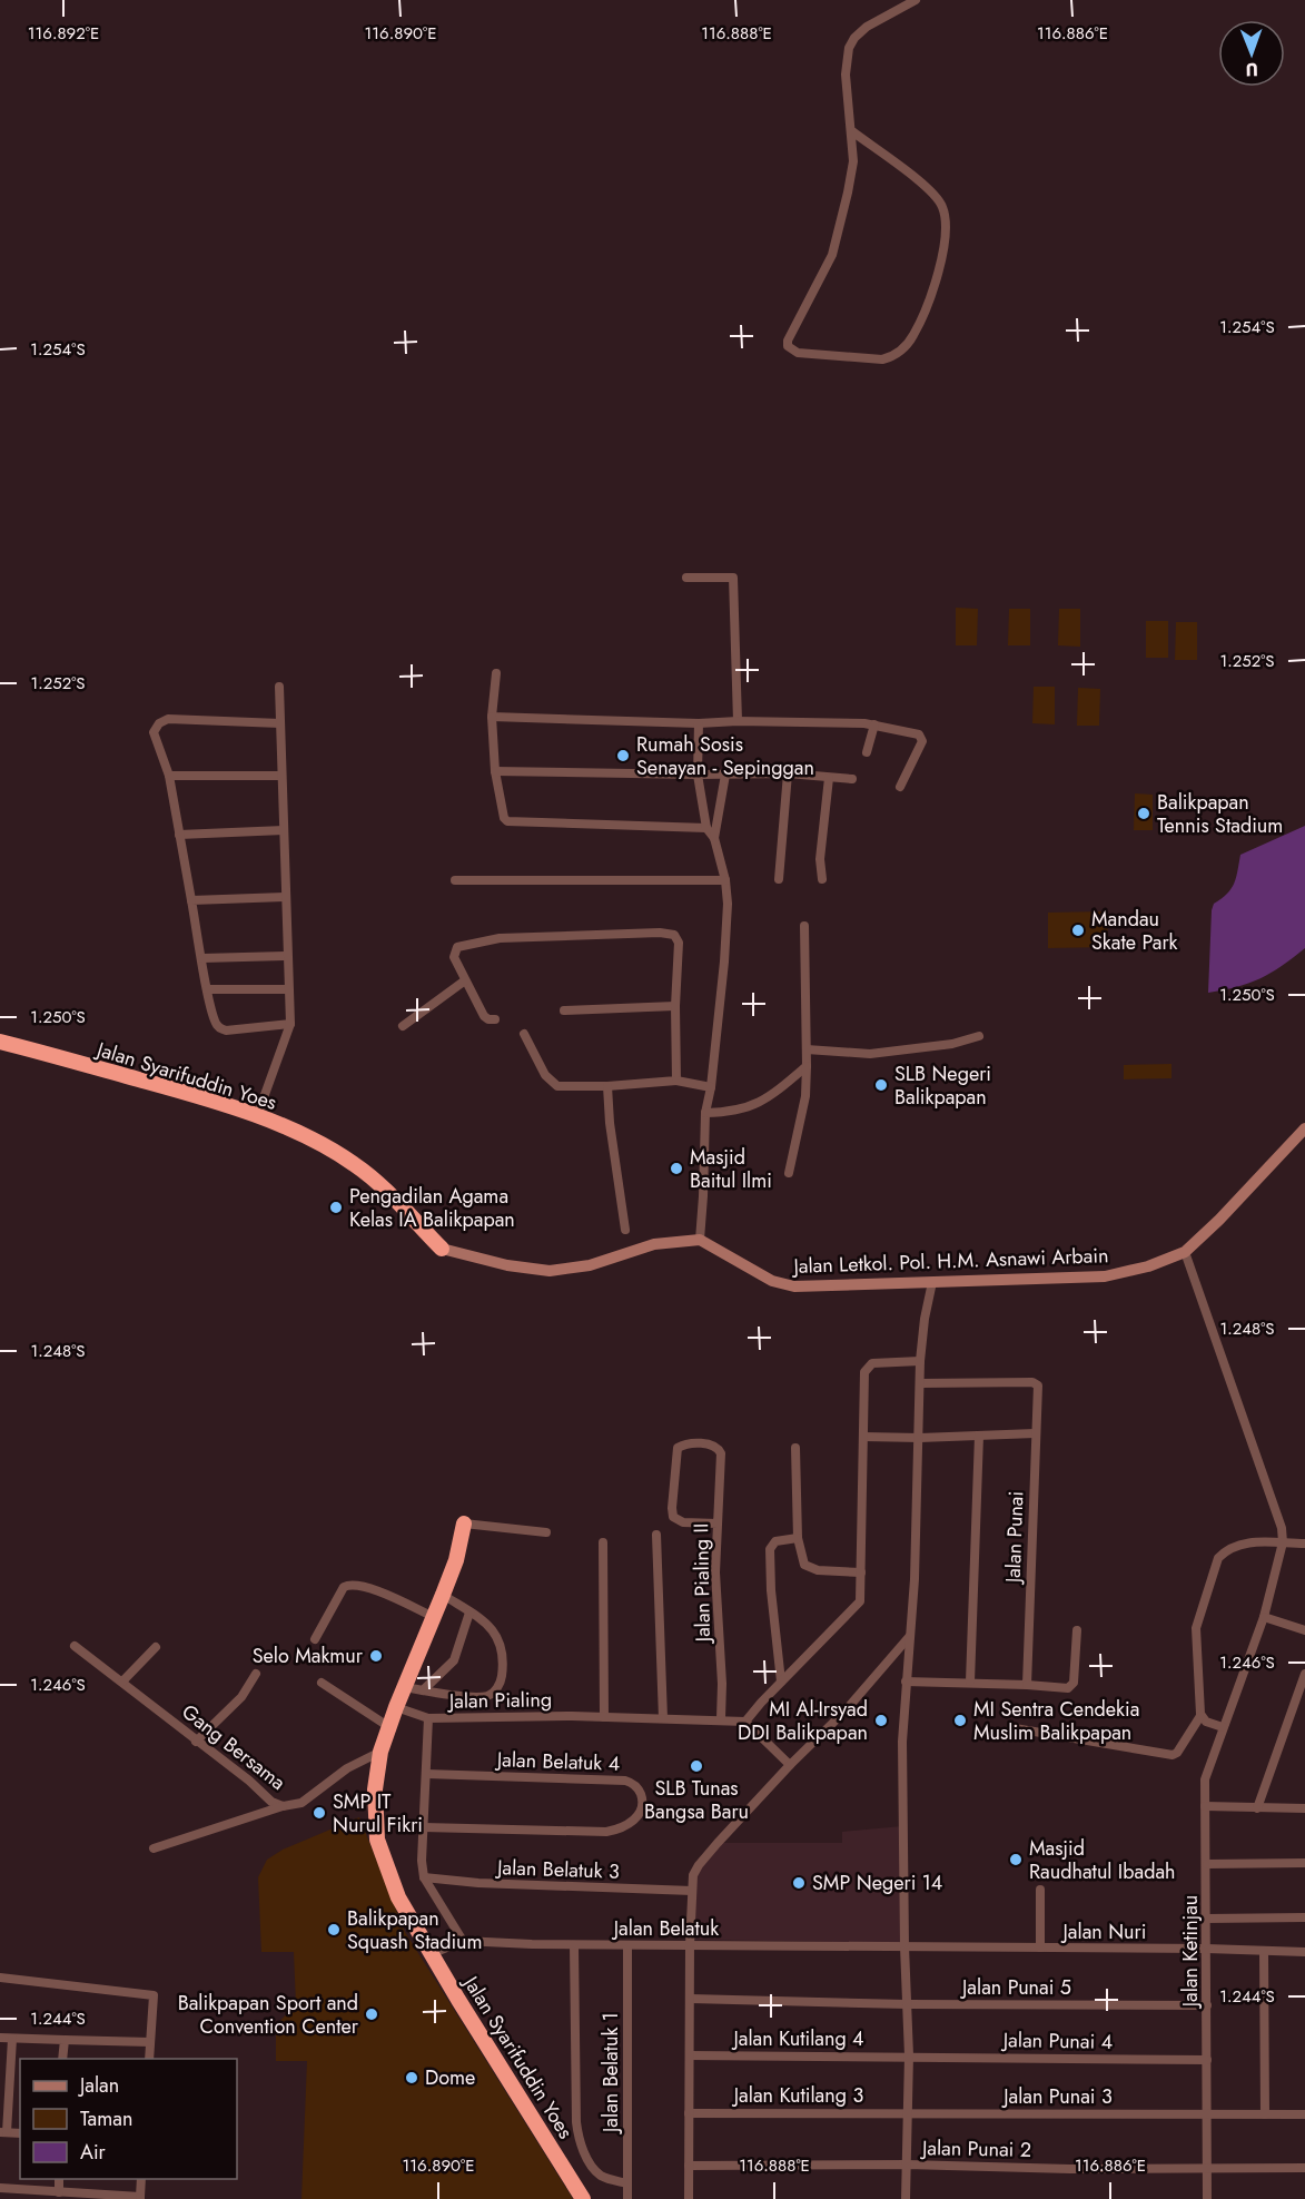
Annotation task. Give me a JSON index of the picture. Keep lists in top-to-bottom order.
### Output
{
  "streets": {
    "highway": ["Jalan Syarifuddin Yoes"],
    "street": [
      "Jalan Letkol. Pol. H.M. Asnawi Arbain",
      "Jalan Punai",
      "Jalan Pialing II",
      "Jalan Pialing",
      "Gang Bersama",
      "Jalan Belatuk 4",
      "Jalan Belatuk 3",
      "Jalan Belatuk",
      "Jalan Nuri",
      "Jalan Ketinjau",
      "Jalan Punai 5",
      "Jalan Kutilang 4",
      "Jalan Punai 4",
      "Jalan Belatuk 1",
      "Jalan Kutilang 3",
      "Jalan Punai 3",
      "Jalan Punai 2"
    ]
  },
  "crossings": [
    ["Jalan Syarifuddin Yoes", "Gang Bersama"],
    ["Jalan Syarifuddin Yoes", "Jalan Belatuk"],
    ["Jalan Letkol. Pol. H.M. Asnawi Arbain", "Jalan Ketinjau"],
    ["Jalan Pialing II", "Jalan Pialing"],
    ["Jalan Pialing", "Jalan Belatuk 4"],
    ["Jalan Pialing", "Jalan Belatuk 3"],
    ["Jalan Belatuk", "Jalan Nuri"],
    ["Jalan Belatuk", "Jalan Belatuk 1"],
    ["Jalan Nuri", "Jalan Ketinjau"],
    ["Jalan Ketinjau", "Jalan Punai 5"],
    ["Jalan Ketinjau", "Jalan Punai 4"],
    ["Jalan Ketinjau", "Jalan Punai 3"],
    ["Jalan Ketinjau", "Jalan Punai 2"],
    ["Jalan Kutilang 4", "Jalan Punai 4"],
    ["Jalan Kutilang 3", "Jalan Punai 3"]
  ],
  "places": [
    "Rumah Sosis Senayan - Sepinggan",
    "Balikpapan Tennis Stadium",
    "Mandau Skate Park",
    "SLB Negeri Balikpapan",
    "Masjid Baitul Ilmi",
    "Pengadilan Agama Kelas IA Balikpapan",
    "Selo Makmur",
    "MI Al-Irsyad DDI Balikpapan",
    "MI Sentra Cendekia Muslim Balikpapan",
    "SLB Tunas Bangsa Baru",
    "SMP IT Nurul Fikri",
    "Masjid Raudhatul Ibadah",
    "SMP Negeri 14",
    "Balikpapan Squash Stadium",
    "Balikpapan Sport and Convention Center",
    "Dome"
  ],
  "legend": ["Jalan", "Taman", "Air"],
  "north": "bottom",
  "coordinates": [
    "116.892°E",
    "116.890°E",
    "116.888°E",
    "116.886°E",
    "1.254°S",
    "1.252°S",
    "1.250°S",
    "1.248°S",
    "1.246°S",
    "1.244°S"
  ]
}
